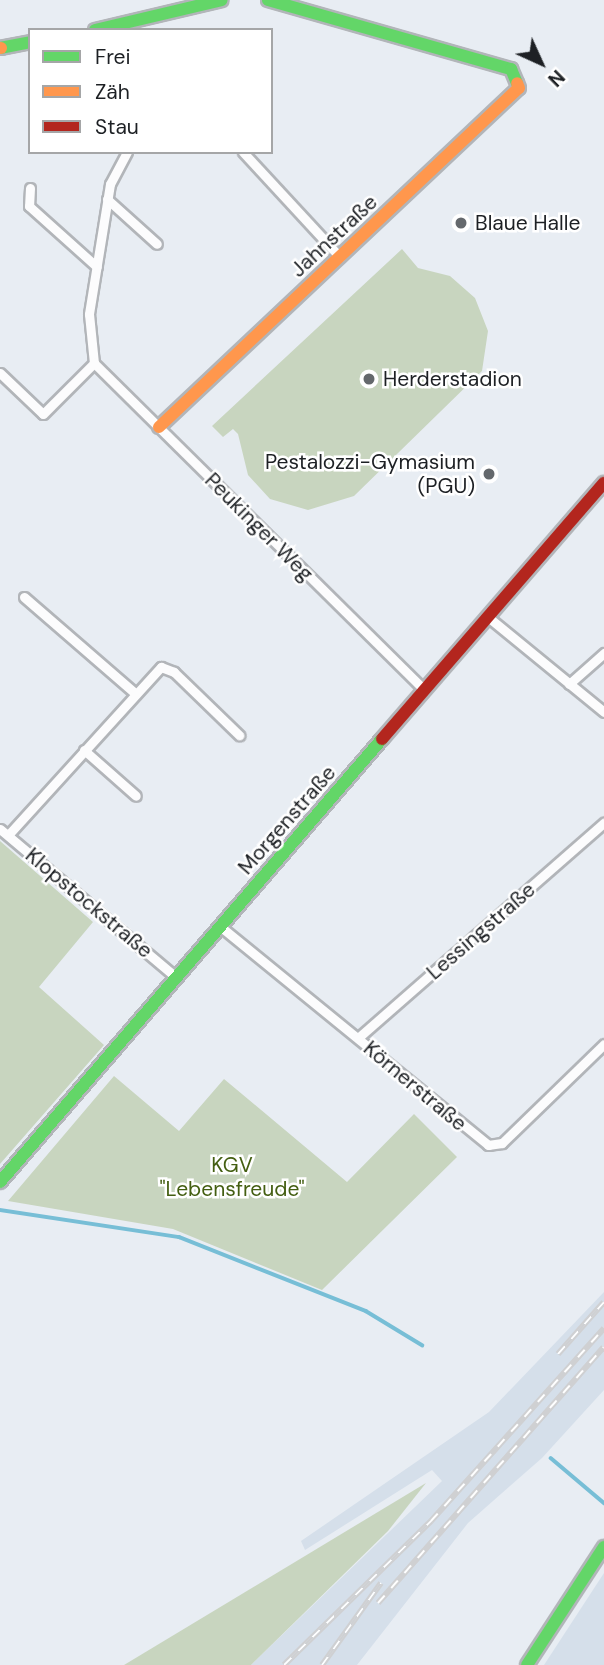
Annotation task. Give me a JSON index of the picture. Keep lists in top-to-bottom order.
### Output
{
  "streets": {
    "main road": ["Jahnstraße", "Morgenstraße"],
    "street": [
      "Peukinger Weg",
      "Klopstockstraße",
      "Lessingstraße",
      "Körnerstraße"
    ]
  },
  "crossings": [
    ["Jahnstraße", "Peukinger Weg"],
    ["Peukinger Weg", "Morgenstraße"],
    ["Morgenstraße", "Klopstockstraße"],
    ["Morgenstraße", "Körnerstraße"],
    ["Lessingstraße", "Körnerstraße"]
  ],
  "parks": ["KGV \"Lebensfreude\""],
  "places": ["Blaue Halle", "Herderstadion", "Pestalozzi-Gymasium (PGU)"],
  "legend": ["Frei", "Zäh", "Stau"],
  "north": "bottom right"
}
